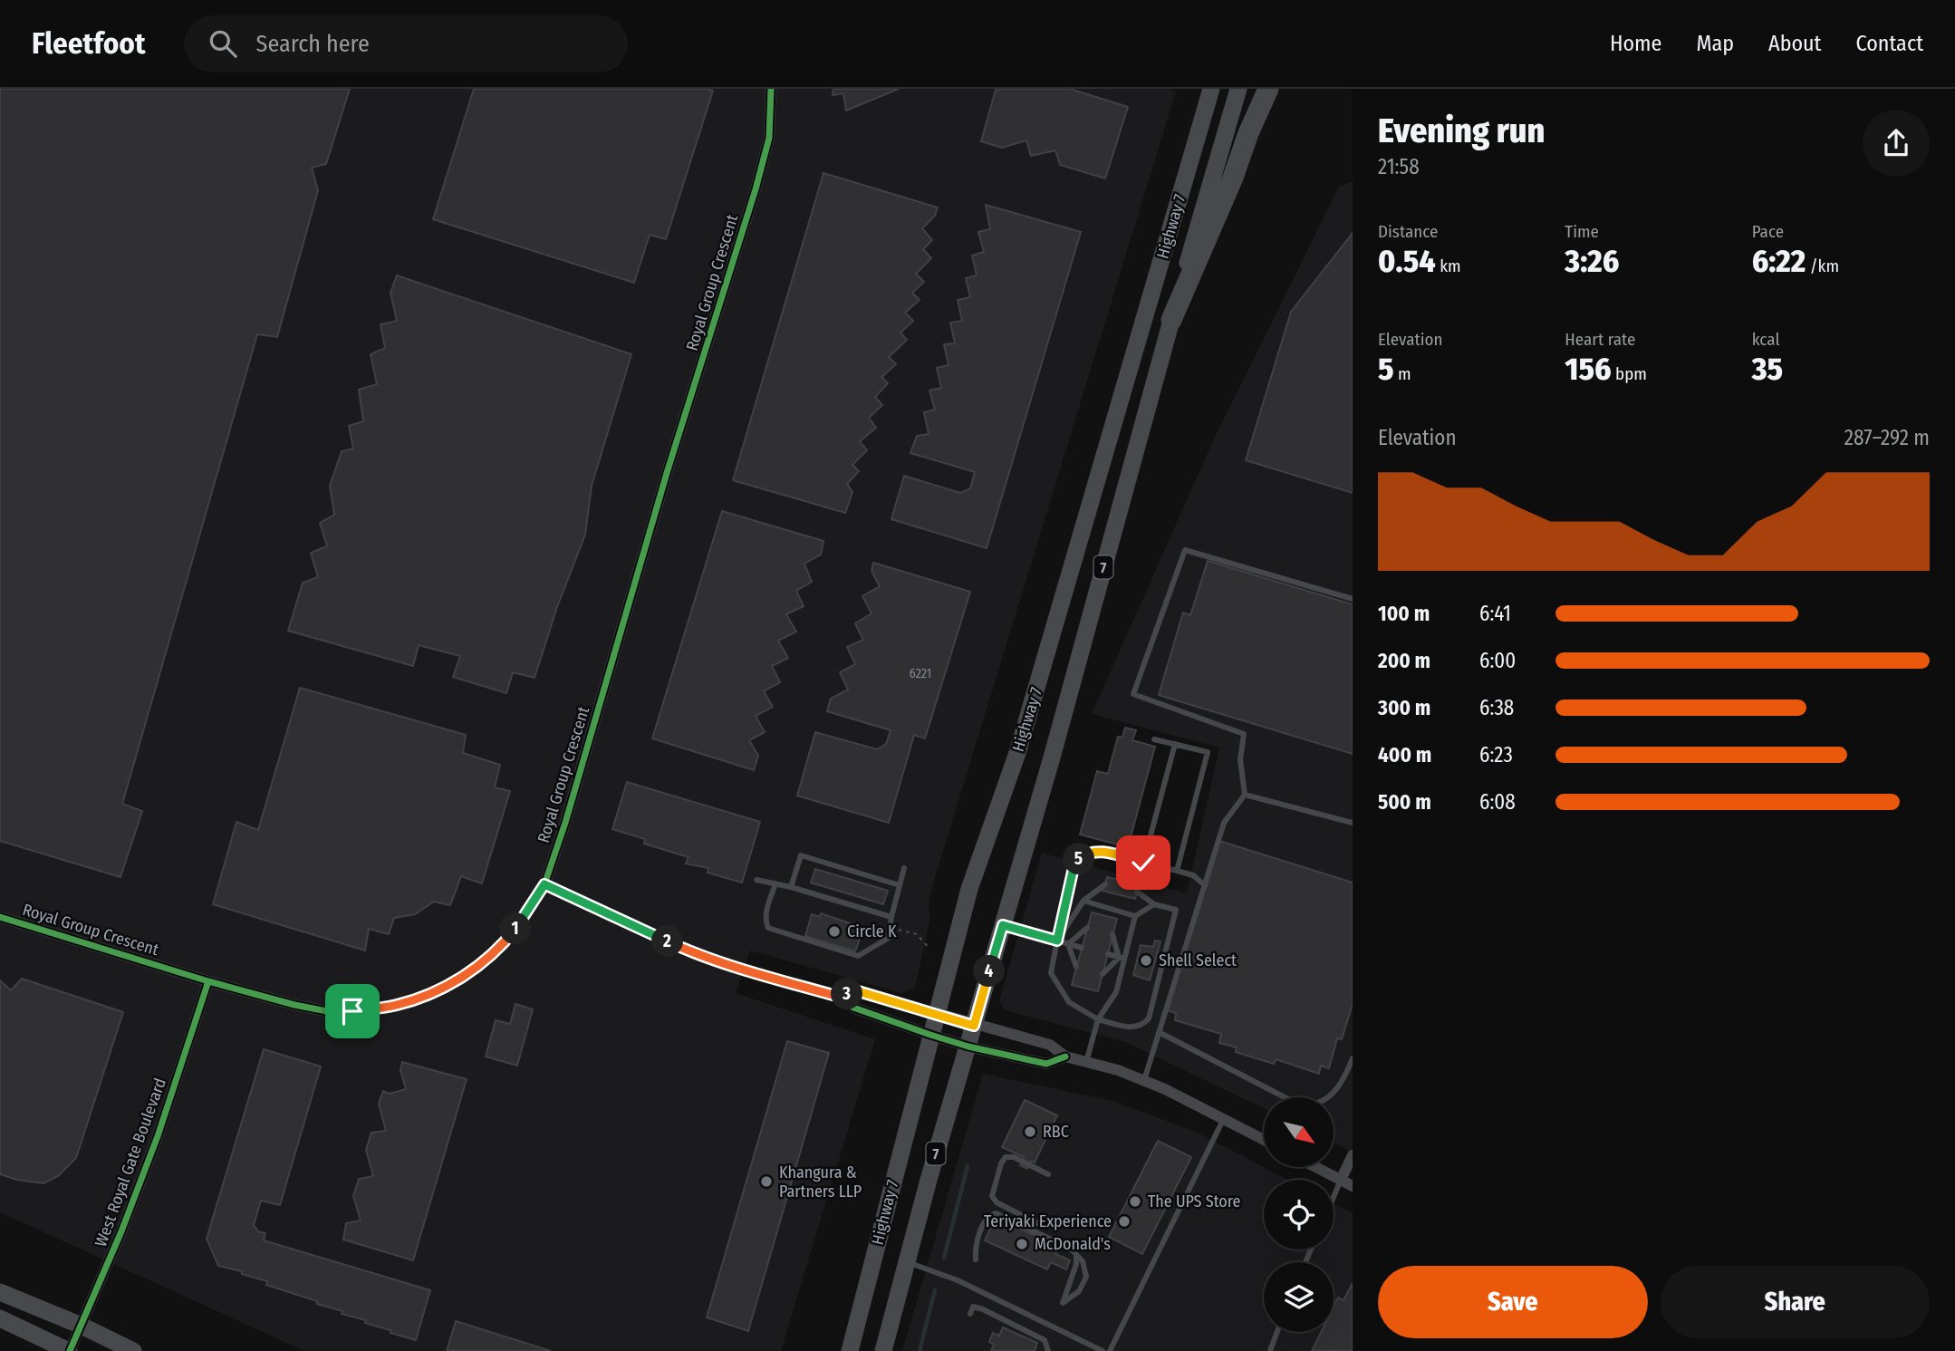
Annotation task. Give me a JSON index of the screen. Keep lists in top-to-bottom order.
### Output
{
  "streets": {
    "main road": ["Highway 7", "7"],
    "street": ["Royal Group Crescent", "West Royal Gate Boulevard"]
  },
  "crossings": [
    ["Royal Group Crescent", "West Royal Gate Boulevard"]
  ],
  "places": [
    "Circle K",
    "Shell Select",
    "RBC",
    "Khangura & Partners LLP",
    "The UPS Store",
    "Teriyaki Experience",
    "McDonald's"
  ],
  "house_numbers": ["6221"],
  "north": "bottom right",
  "page": {
    "header": "Fleetfoot",
    "search": "Search here",
    "nav": [
      "Home",
      "Map",
      "About",
      "Contact"
    ],
    "heading": ["Evening run", "21:58"],
    "stats": [
      ["Distance", "0.54 km"],
      ["Time", "3:26"],
      ["Pace", "6:22 /km"],
      ["Elevation", "5 m"],
      ["Heart rate", "156 bpm"],
      ["kcal", "35"]
    ],
    "chart": ["Elevation", "287–292 m"],
    "list": [
      {
        "name": "100 m",
        "note": "6:41"
      },
      {
        "name": "200 m",
        "note": "6:00"
      },
      {
        "name": "300 m",
        "note": "6:38"
      },
      {
        "name": "400 m",
        "note": "6:23"
      },
      {
        "name": "500 m",
        "note": "6:08"
      }
    ],
    "pins": [
      "5",
      "1",
      "2",
      "4",
      "3"
    ],
    "buttons": ["Save", "Share"]
  }
}
